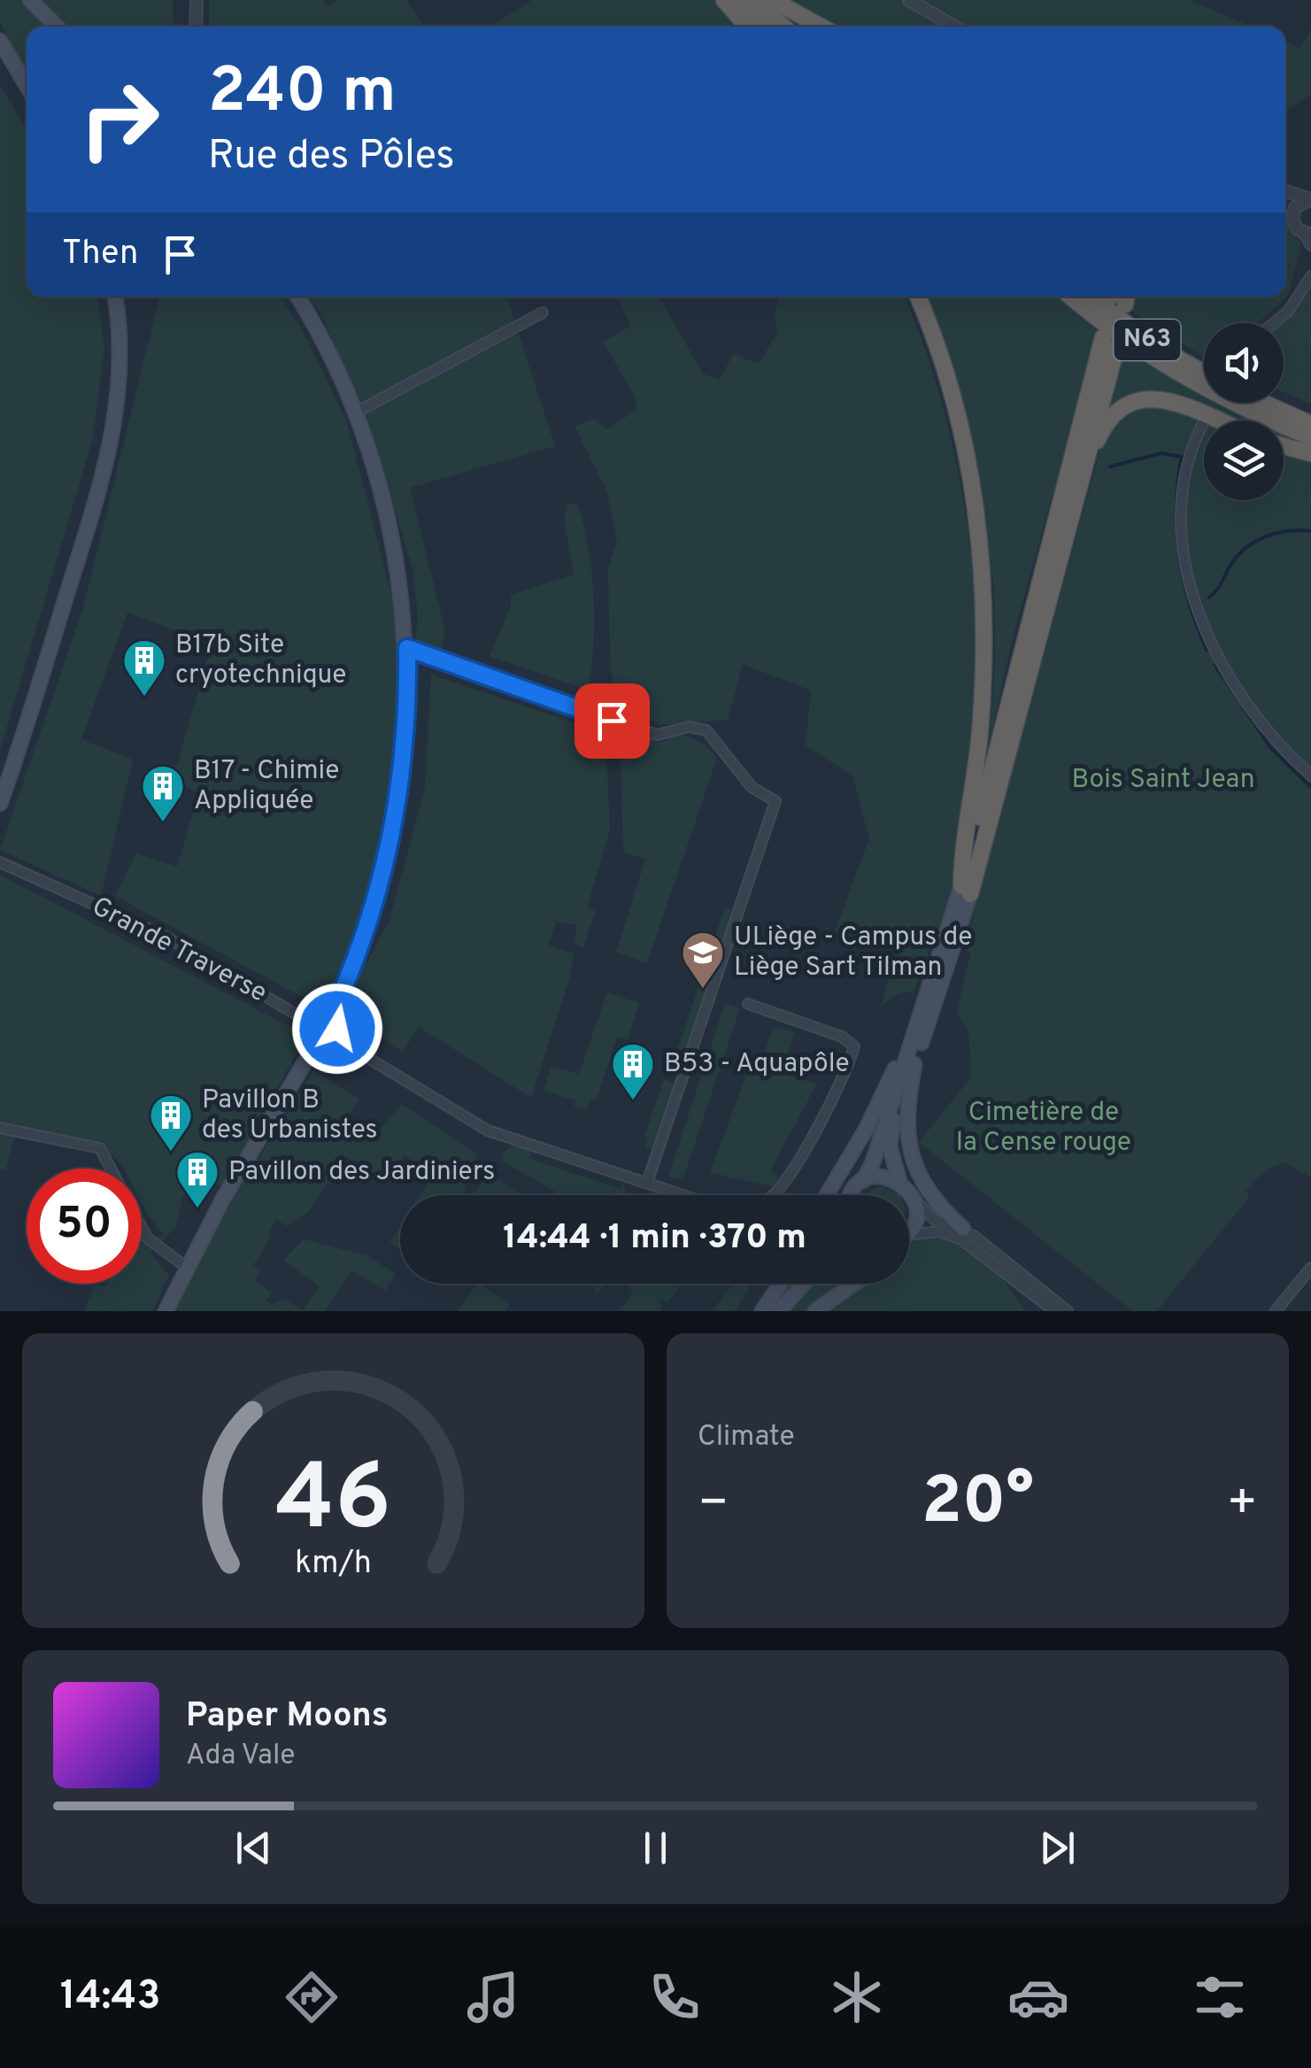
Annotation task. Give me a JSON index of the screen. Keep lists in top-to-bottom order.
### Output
{
  "streets": {
    "highway": ["N63"],
    "street": ["Grande Traverse"]
  },
  "parks": ["Bois Saint Jean", "Cimetière de la Cense rouge"],
  "places": {
    "building": [
      "B17b Site cryotechnique",
      "B17 - Chimie Appliquée",
      "B53 - Aquapôle",
      "Pavillon B des Urbanistes",
      "Pavillon des Jardiniers"
    ],
    "school or university": ["ULiège - Campus de Liège Sart Tilman"]
  },
  "page": {
    "turn": ["240 m", "Rue des Pôles"],
    "then": "Then",
    "limit": "50",
    "trip": "14:44 · 1 min · 370 m",
    "tile": "Climate",
    "heat": ["−", "20°", "+"],
    "song": ["Paper Moons", "Ada Vale"],
    "tabs": "14:43",
    "gauge": ["46", "km/h"]
  }
}
